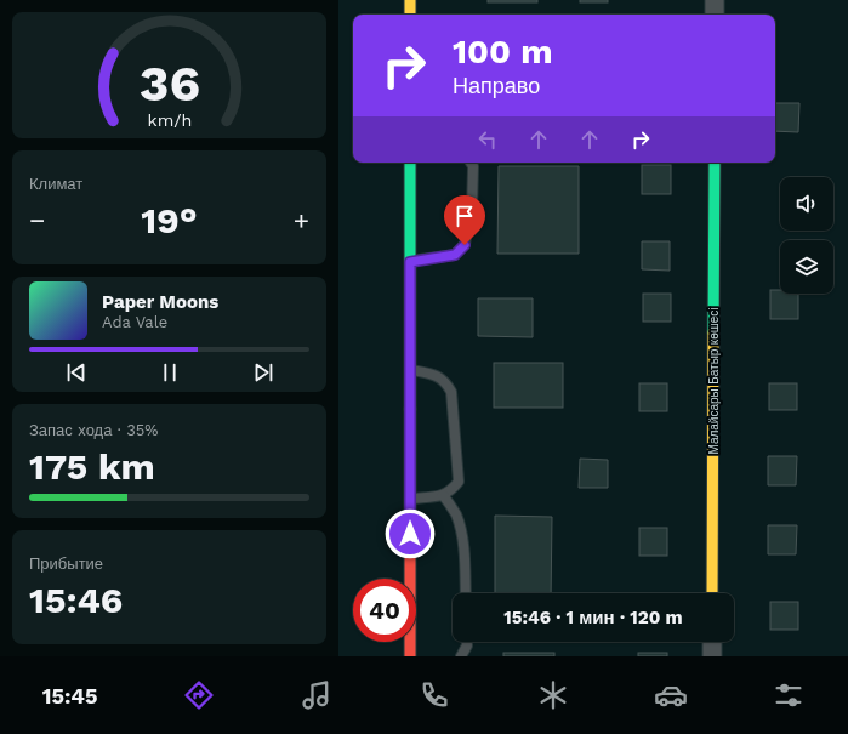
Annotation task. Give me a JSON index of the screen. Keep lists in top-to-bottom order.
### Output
{
  "streets": {
    "street": ["Малайсары Батыр көшесі"]
  },
  "page": {
    "turn": ["100 m", "Направо"],
    "tile": [
      "Климат",
      ["Запас хода · 35%", "175 km"],
      ["Прибытие", "15:46"]
    ],
    "heat": ["−", "19°", "+"],
    "song": ["Paper Moons", "Ada Vale"],
    "limit": "40",
    "trip": "15:46 · 1 мин · 120 m",
    "tabs": "15:45",
    "gauge": ["36", "km/h"]
  }
}
